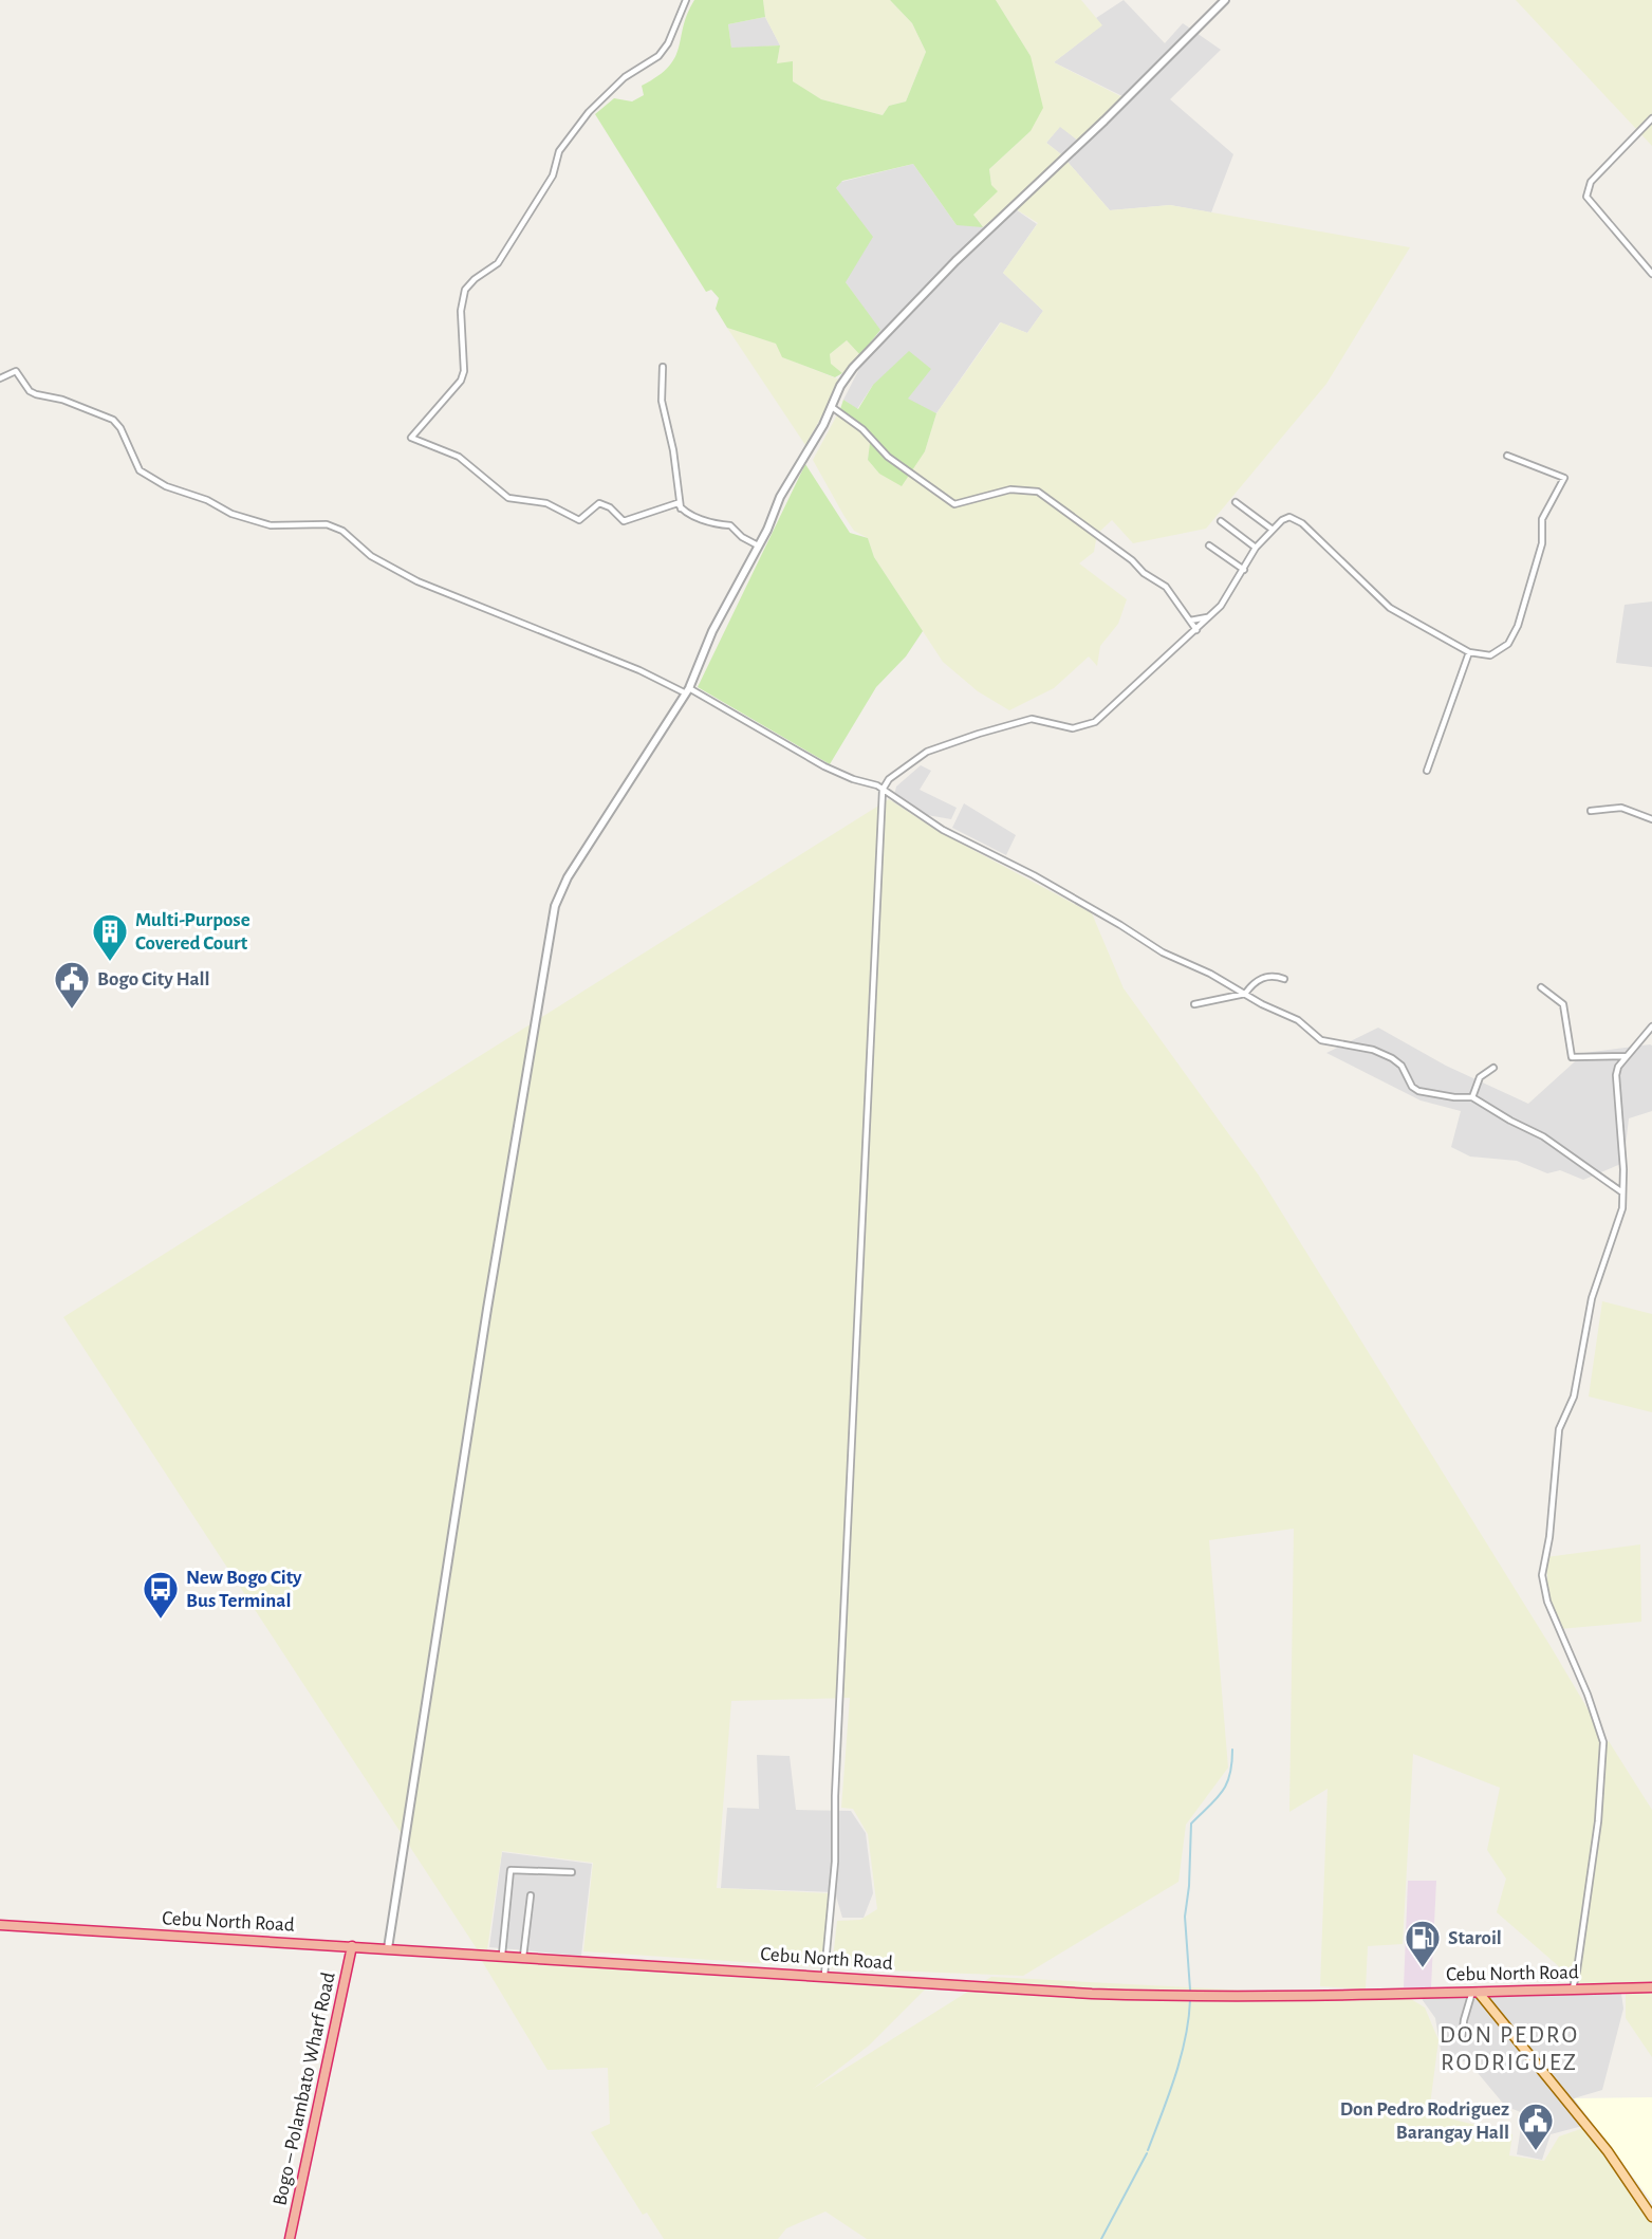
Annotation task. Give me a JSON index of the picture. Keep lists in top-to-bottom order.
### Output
{
  "streets": {
    "highway": ["Cebu North Road", "Bogo – Polambato Wharf Road"]
  },
  "crossings": [
    ["Cebu North Road", "Bogo – Polambato Wharf Road"]
  ],
  "districts": ["DON PEDRO RODRIGUEZ"],
  "places": {
    "building": ["Multi-Purpose Covered Court"],
    "public building": ["Bogo City Hall", "Don Pedro Rodriguez Barangay Hall"],
    "bus stop": ["New Bogo City Bus Terminal"],
    "fuel station": ["Staroil"]
  }
}
